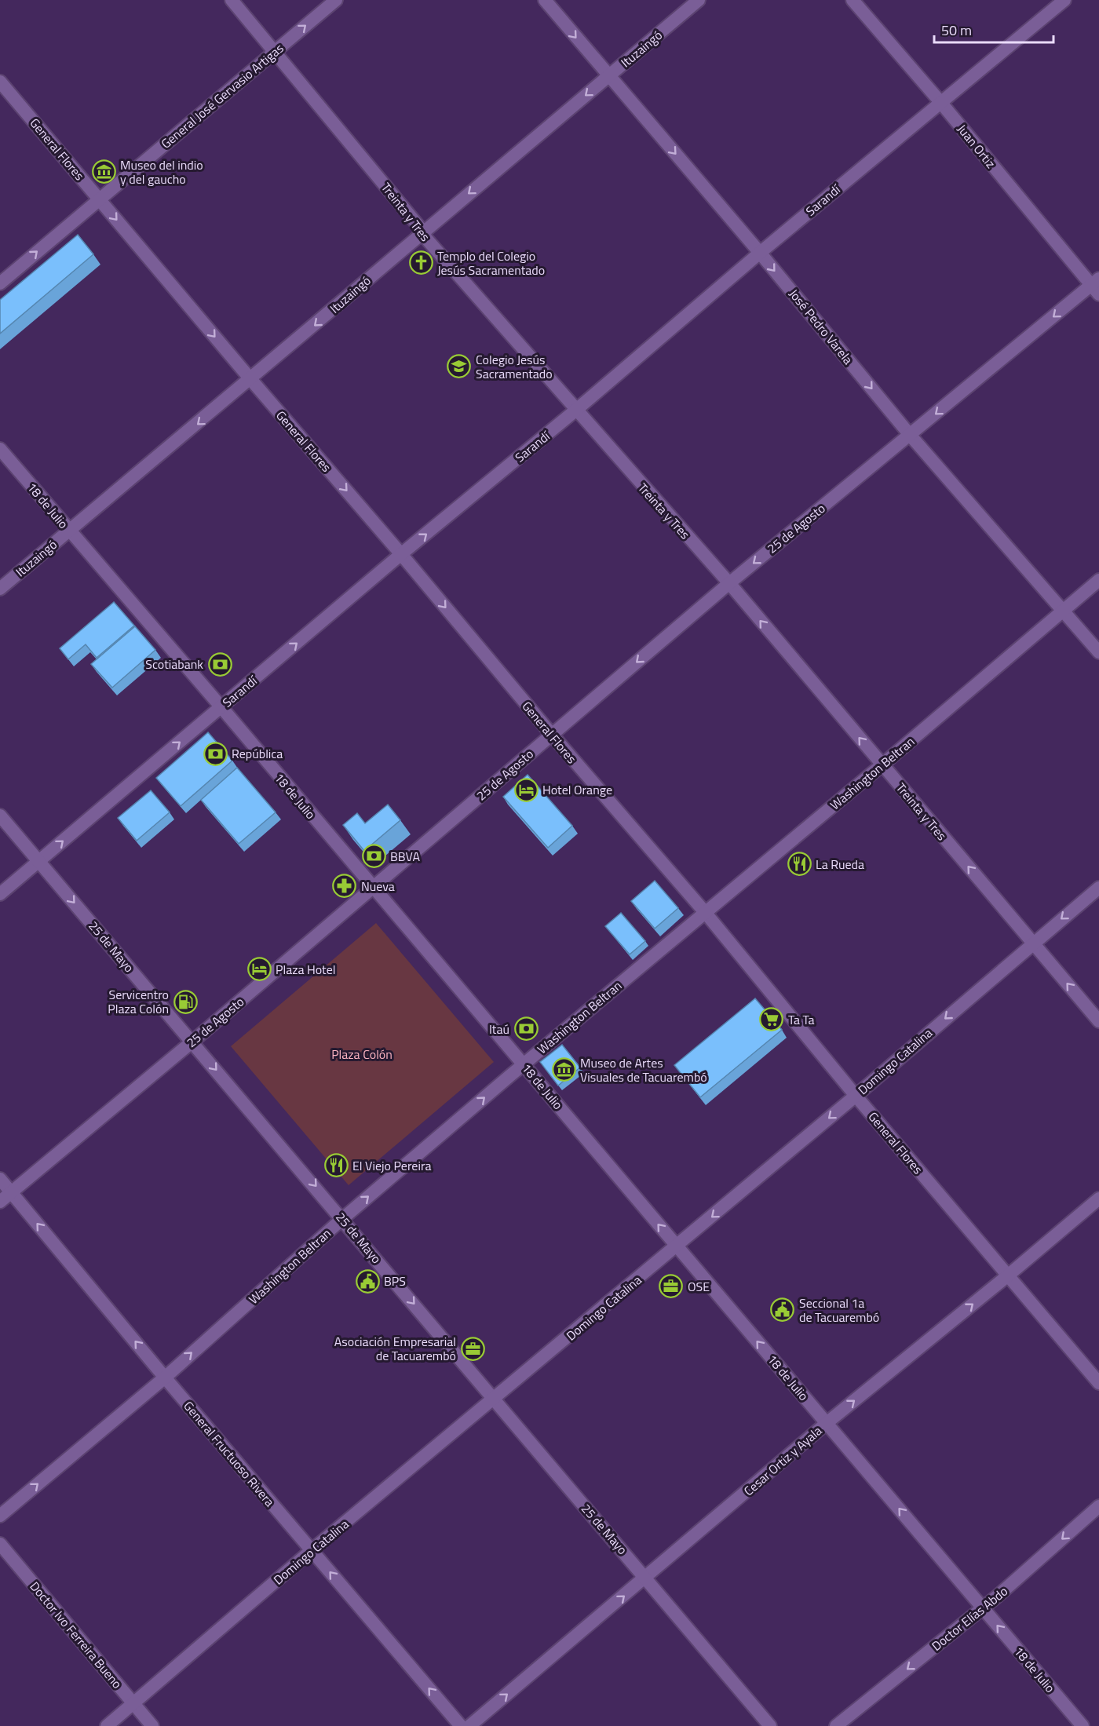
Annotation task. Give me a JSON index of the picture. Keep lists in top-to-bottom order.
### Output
{
  "streets": {
    "street": [
      "Ituzaingó",
      "General José Gervasio Artigas",
      "Juan Ortiz",
      "General Flores",
      "Sarandí",
      "Treinta y Tres",
      "José Pedro Varela",
      "18 de Julio",
      "25 de Agosto",
      "Washington Beltran",
      "25 de Mayo",
      "Domingo Catalina",
      "General Fructuoso Rivera",
      "Cesar Ortiz y Ayala",
      "Doctor Elías Abdo",
      "Doctor Ivo Ferreira Bueno"
    ]
  },
  "crossings": [
    ["Ituzaingó", "General Flores"],
    ["Ituzaingó", "Treinta y Tres"],
    ["Ituzaingó", "José Pedro Varela"],
    ["Ituzaingó", "18 de Julio"],
    ["General José Gervasio Artigas", "General Flores"],
    ["General José Gervasio Artigas", "Treinta y Tres"],
    ["Juan Ortiz", "Sarandí"],
    ["Juan Ortiz", "25 de Agosto"],
    ["General Flores", "Sarandí"],
    ["General Flores", "25 de Agosto"],
    ["General Flores", "Washington Beltran"],
    ["General Flores", "Domingo Catalina"],
    ["General Flores", "Cesar Ortiz y Ayala"],
    ["Sarandí", "Treinta y Tres"],
    ["Sarandí", "José Pedro Varela"],
    ["Sarandí", "18 de Julio"],
    ["Sarandí", "25 de Mayo"],
    ["Treinta y Tres", "25 de Agosto"],
    ["Treinta y Tres", "Washington Beltran"],
    ["Treinta y Tres", "Domingo Catalina"],
    ["José Pedro Varela", "25 de Agosto"],
    ["José Pedro Varela", "Washington Beltran"],
    ["18 de Julio", "25 de Agosto"],
    ["18 de Julio", "Washington Beltran"],
    ["18 de Julio", "Domingo Catalina"],
    ["18 de Julio", "Cesar Ortiz y Ayala"],
    ["18 de Julio", "Doctor Elías Abdo"],
    ["25 de Agosto", "25 de Mayo"],
    ["25 de Agosto", "General Fructuoso Rivera"],
    ["Washington Beltran", "25 de Mayo"],
    ["Washington Beltran", "General Fructuoso Rivera"],
    ["25 de Mayo", "Domingo Catalina"],
    ["25 de Mayo", "Cesar Ortiz y Ayala"],
    ["Domingo Catalina", "General Fructuoso Rivera"],
    ["Domingo Catalina", "Doctor Ivo Ferreira Bueno"]
  ],
  "one_way": [
    "Ituzaingó",
    "General José Gervasio Artigas",
    "General Flores",
    "Sarandí",
    "Treinta y Tres",
    "José Pedro Varela",
    "18 de Julio",
    "25 de Agosto",
    "Washington Beltran",
    "25 de Mayo",
    "Domingo Catalina",
    "General Fructuoso Rivera",
    "Cesar Ortiz y Ayala",
    "Doctor Elías Abdo"
  ],
  "parks": ["Plaza Colón"],
  "places": {
    "museum": ["Museo del indio y del gaucho", "Museo de Artes Visuales de Tacuarembó"],
    "church": ["Templo del Colegio Jesús Sacramentado"],
    "school or university": ["Colegio Jesús Sacramentado"],
    "bank": [
      "Scotiabank",
      "República",
      "BBVA",
      "Itaú"
    ],
    "hotel": ["Hotel Orange", "Plaza Hotel"],
    "restaurant": ["La Rueda", "El Viejo Pereira"],
    "pharmacy": ["Nueva"],
    "fuel station": ["Servicentro Plaza Colón"],
    "supermarket": ["Ta Ta"],
    "public building": ["BPS", "Seccional 1a de Tacuarembó"],
    "office": ["OSE", "Asociación Empresarial de Tacuarembó"]
  },
  "scale_bar": "50 m"
}
